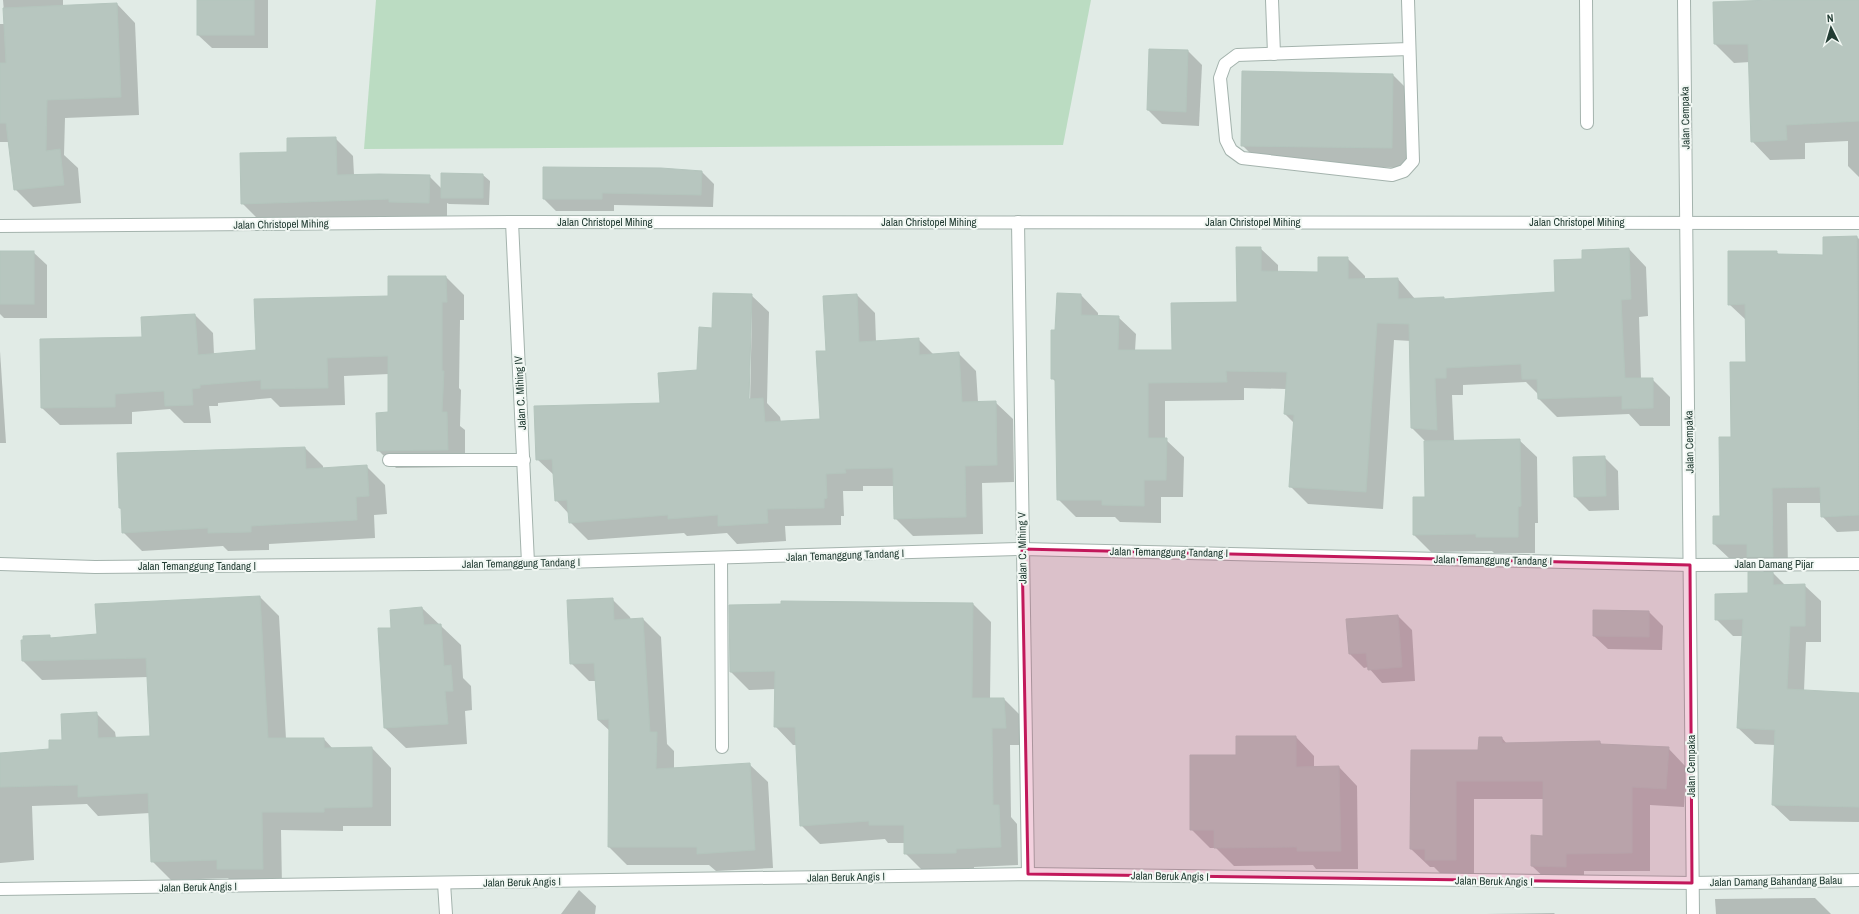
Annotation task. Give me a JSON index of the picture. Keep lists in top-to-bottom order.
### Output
{
  "streets": {
    "street": [
      "Jalan Cempaka",
      "Jalan Christopel Mihing",
      "Jalan C. Mihing IV",
      "Jalan C. Mihing V",
      "Jalan Temanggung Tandang I",
      "Jalan Damang Pijar",
      "Jalan Beruk Angis I",
      "Jalan Damang Bahandang Balau"
    ]
  },
  "crossings": [
    ["Jalan Cempaka", "Jalan Christopel Mihing"],
    ["Jalan Cempaka", "Jalan Temanggung Tandang I"],
    ["Jalan Cempaka", "Jalan Damang Pijar"],
    ["Jalan Cempaka", "Jalan Beruk Angis I"],
    ["Jalan Cempaka", "Jalan Damang Bahandang Balau"],
    ["Jalan Christopel Mihing", "Jalan C. Mihing IV"],
    ["Jalan Christopel Mihing", "Jalan C. Mihing V"],
    ["Jalan C. Mihing IV", "Jalan Temanggung Tandang I"],
    ["Jalan C. Mihing V", "Jalan Temanggung Tandang I"],
    ["Jalan C. Mihing V", "Jalan Beruk Angis I"],
    ["Jalan Temanggung Tandang I", "Jalan Damang Pijar"],
    ["Jalan Beruk Angis I", "Jalan Damang Bahandang Balau"]
  ],
  "north": "top"
}
